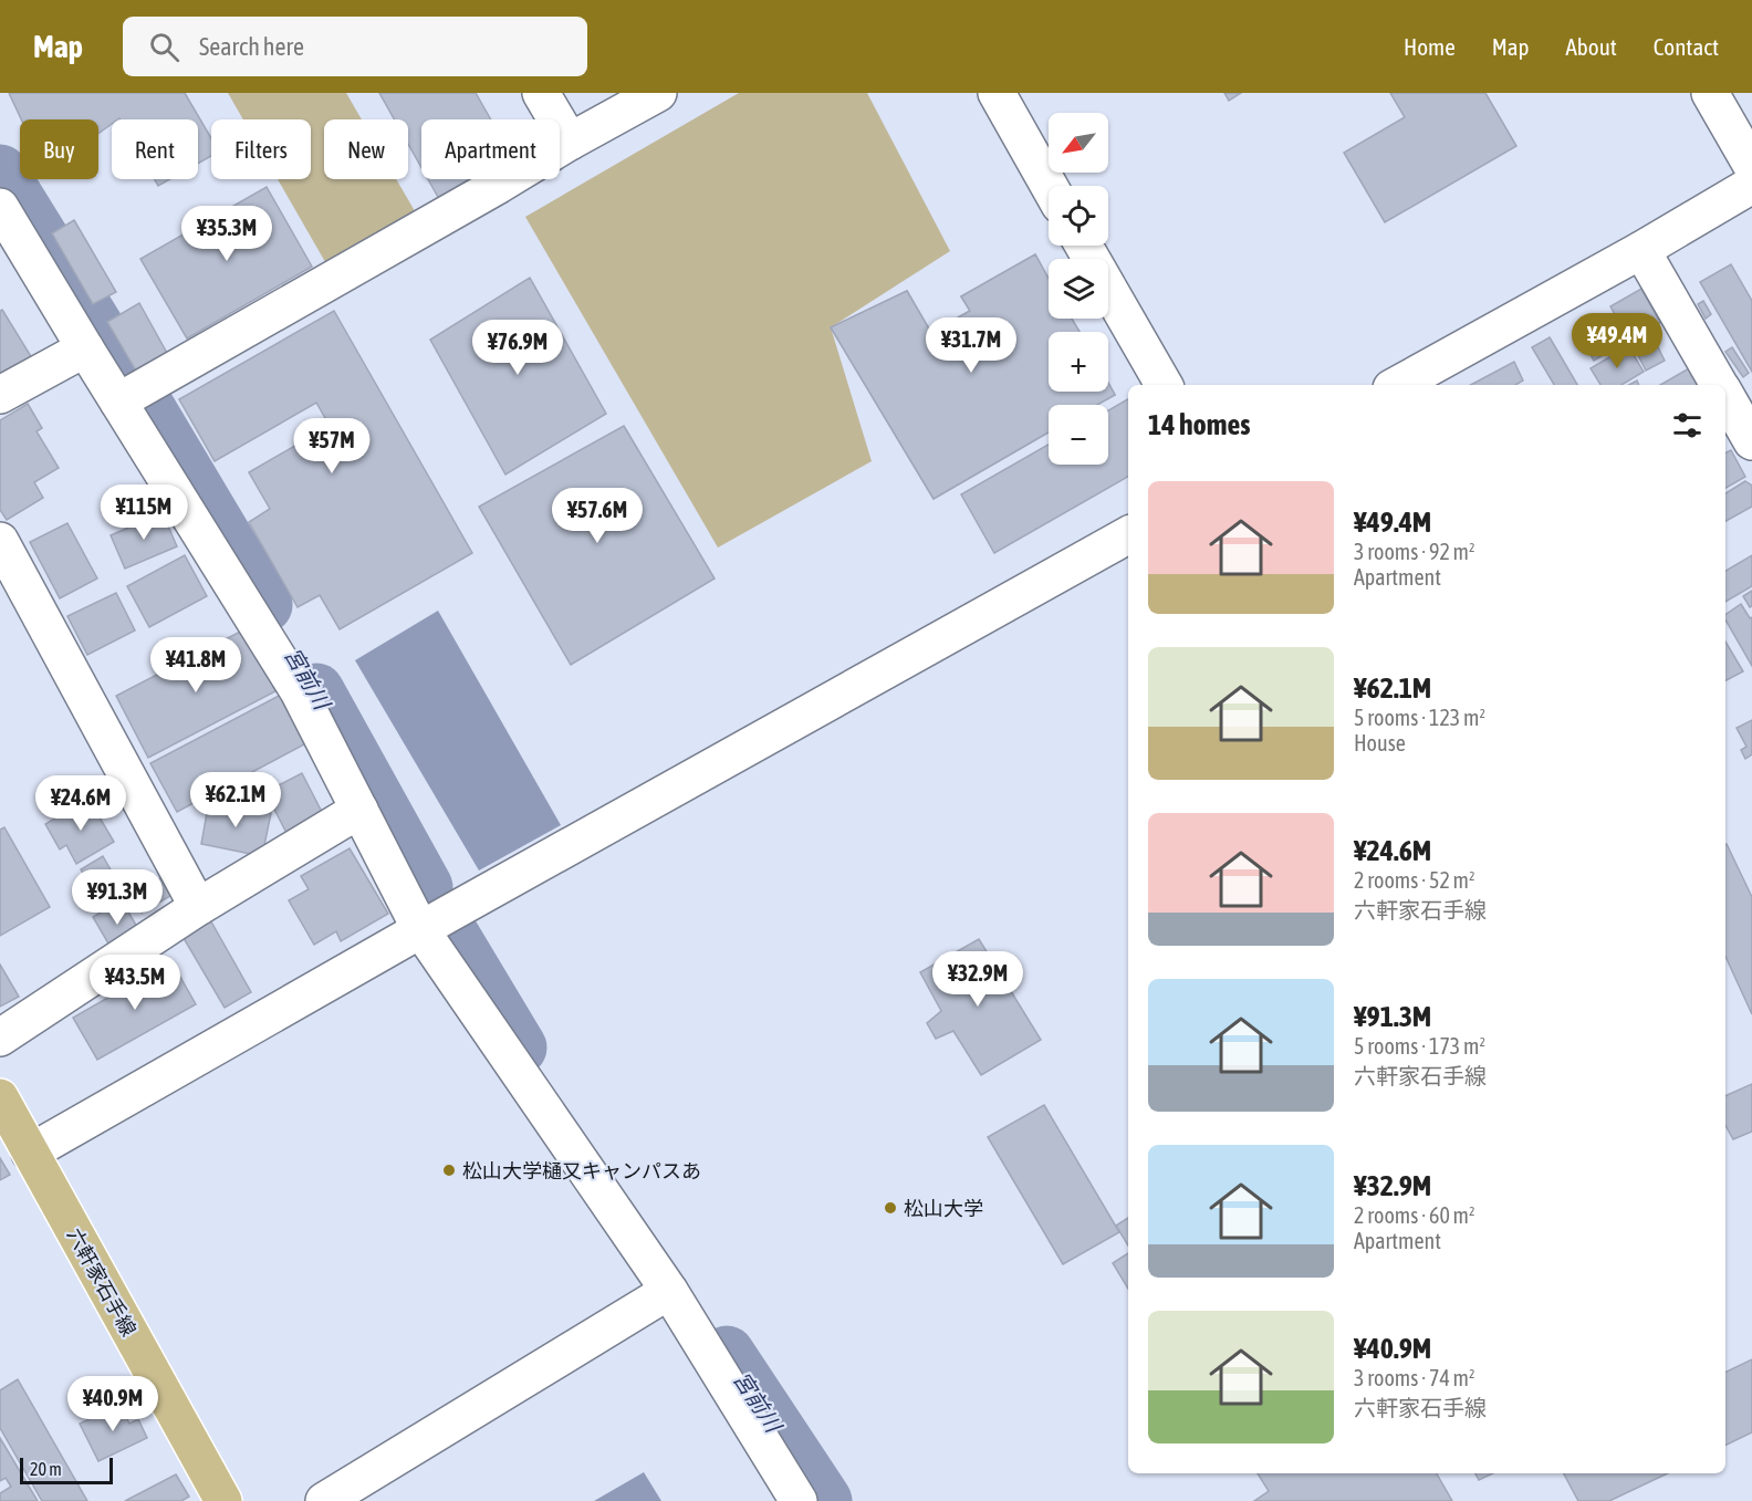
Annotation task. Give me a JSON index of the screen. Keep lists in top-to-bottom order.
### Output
{
  "streets": {
    "main road": ["六軒家石手線"]
  },
  "water": ["宮前川"],
  "places": ["松山大学樋又キャンパスあ", "松山大学"],
  "scale_bar": "20 m",
  "north": "bottom left",
  "page": {
    "header": "Map",
    "search": "Search here",
    "nav": [
      "Home",
      "Map",
      "About",
      "Contact"
    ],
    "map_buttons": ["+", "−"],
    "chip": [
      "Buy",
      "Rent",
      "Filters",
      "New",
      "Apartment"
    ],
    "price": [
      "¥35.3M",
      "¥49.4M",
      "¥31.7M",
      "¥76.9M",
      "¥57M",
      "¥115M",
      "¥57.6M",
      "¥41.8M",
      "¥62.1M",
      "¥24.6M",
      "¥91.3M",
      "¥32.9M",
      "¥43.5M",
      "¥40.9M"
    ],
    "heading": "14 homes",
    "list": [
      {
        "name": "¥49.4M",
        "note": "3 rooms · 92 m² · Apartment"
      },
      {
        "name": "¥62.1M",
        "note": "5 rooms · 123 m² · House"
      },
      {
        "name": "¥24.6M",
        "note": "2 rooms · 52 m² · 六軒家石手線"
      },
      {
        "name": "¥91.3M",
        "note": "5 rooms · 173 m² · 六軒家石手線"
      },
      {
        "name": "¥32.9M",
        "note": "2 rooms · 60 m² · Apartment"
      },
      {
        "name": "¥40.9M",
        "note": "3 rooms · 74 m² · 六軒家石手線"
      }
    ],
    "scale": "20 m"
  }
}
